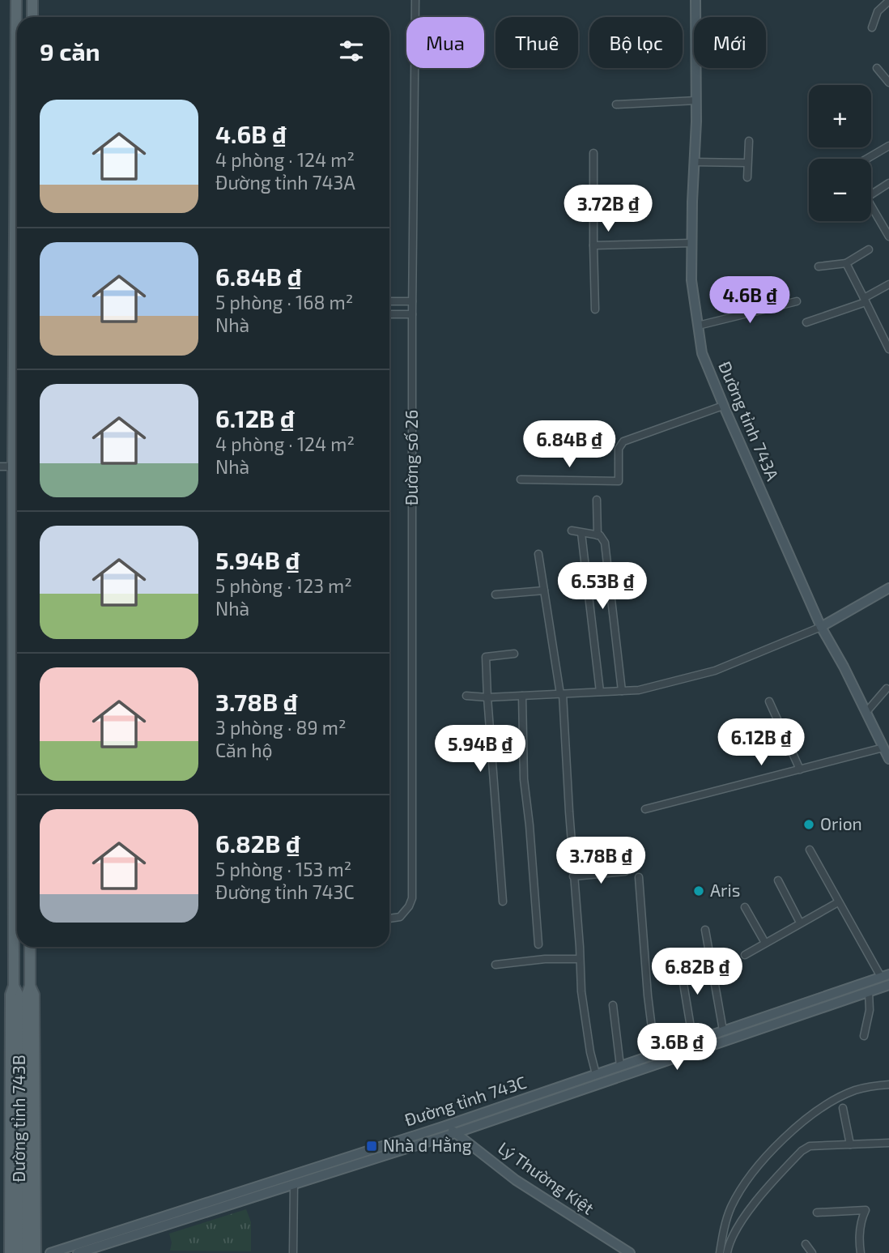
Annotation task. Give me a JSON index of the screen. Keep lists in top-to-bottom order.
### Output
{
  "streets": {
    "main road": [
      "Đường tỉnh 743A",
      "Đường tỉnh 743C",
      "Đường tỉnh 743B",
      "Lý Thường Kiệt"
    ],
    "street": ["Đường số 26"]
  },
  "crossings": [
    ["Đường tỉnh 743C", "Lý Thường Kiệt"]
  ],
  "places": {
    "other": ["Orion", "Aris"],
    "transit": ["Nhà d Hằng"]
  },
  "page": {
    "chip": [
      "Mua",
      "Thuê",
      "Bộ lọc",
      "Mới"
    ],
    "heading": "9 căn",
    "map_buttons": ["+", "−"],
    "list": [
      {
        "name": "4.6B ₫",
        "note": "4 phòng · 124 m² · Đường tỉnh 743A"
      },
      {
        "name": "6.84B ₫",
        "note": "5 phòng · 168 m² · Nhà"
      },
      {
        "name": "6.12B ₫",
        "note": "4 phòng · 124 m² · Nhà"
      },
      {
        "name": "5.94B ₫",
        "note": "5 phòng · 123 m² · Nhà"
      },
      {
        "name": "3.78B ₫",
        "note": "3 phòng · 89 m² · Căn hộ"
      },
      {
        "name": "6.82B ₫",
        "note": "5 phòng · 153 m² · Đường tỉnh 743C"
      }
    ],
    "price": [
      "3.72B ₫",
      "4.6B ₫",
      "6.84B ₫",
      "6.53B ₫",
      "6.12B ₫",
      "5.94B ₫",
      "3.78B ₫",
      "6.82B ₫",
      "3.6B ₫"
    ]
  }
}
